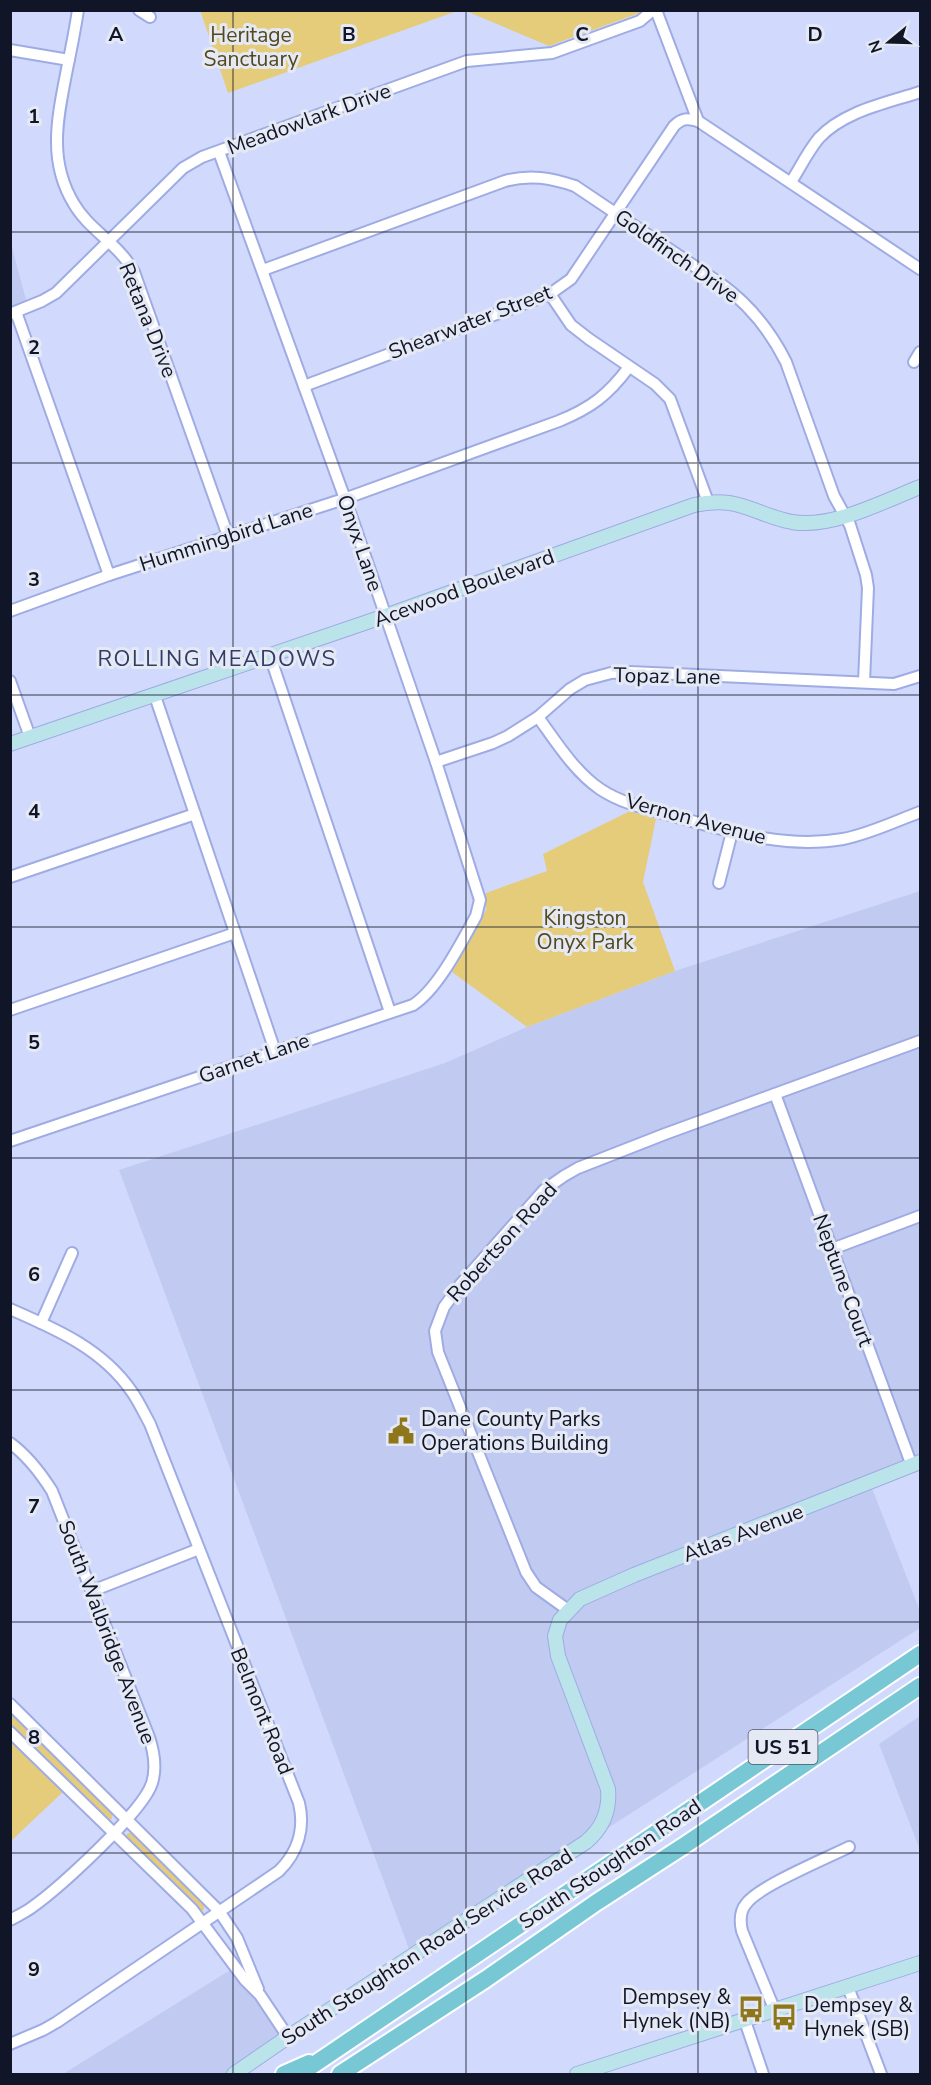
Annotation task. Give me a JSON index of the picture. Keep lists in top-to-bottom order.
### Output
{
  "streets": {
    "main road": ["US 51", "South Stoughton Road"],
    "street": [
      "Meadowlark Drive",
      "Goldfinch Drive",
      "Retana Drive",
      "Shearwater Street",
      "Hummingbird Lane",
      "Onyx Lane",
      "Acewood Boulevard",
      "Topaz Lane",
      "Vernon Avenue",
      "Garnet Lane",
      "Robertson Road",
      "Neptune Court",
      "Atlas Avenue",
      "South Walbridge Avenue",
      "Belmont Road",
      "South Stoughton Road Service Road"
    ]
  },
  "crossings": [
    ["Meadowlark Drive", "Retana Drive"],
    ["Meadowlark Drive", "Onyx Lane"],
    ["Goldfinch Drive", "Shearwater Street"],
    ["Goldfinch Drive", "Onyx Lane"],
    ["Goldfinch Drive", "Acewood Boulevard"],
    ["Goldfinch Drive", "Topaz Lane"],
    ["Retana Drive", "Hummingbird Lane"],
    ["Shearwater Street", "Onyx Lane"],
    ["Hummingbird Lane", "Onyx Lane"],
    ["Onyx Lane", "Acewood Boulevard"],
    ["Onyx Lane", "Topaz Lane"],
    ["Onyx Lane", "Garnet Lane"],
    ["Topaz Lane", "Vernon Avenue"],
    ["Robertson Road", "Neptune Court"],
    ["Robertson Road", "Atlas Avenue"],
    ["Robertson Road", "South Stoughton Road Service Road"],
    ["Neptune Court", "Atlas Avenue"],
    ["Atlas Avenue", "South Stoughton Road Service Road"]
  ],
  "districts": ["ROLLING MEADOWS"],
  "parks": ["Heritage Sanctuary", "Kingston Onyx Park"],
  "places": {
    "public building": ["Dane County Parks Operations Building"],
    "bus stop": ["Dempsey & Hynek (NB)", "Dempsey & Hynek (SB)"]
  },
  "north": "left",
  "grid": {
    "columns": [
      "A",
      "B",
      "C",
      "D"
    ],
    "rows": [
      "1",
      "2",
      "3",
      "4",
      "5",
      "6",
      "7",
      "8",
      "9"
    ]
  }
}
